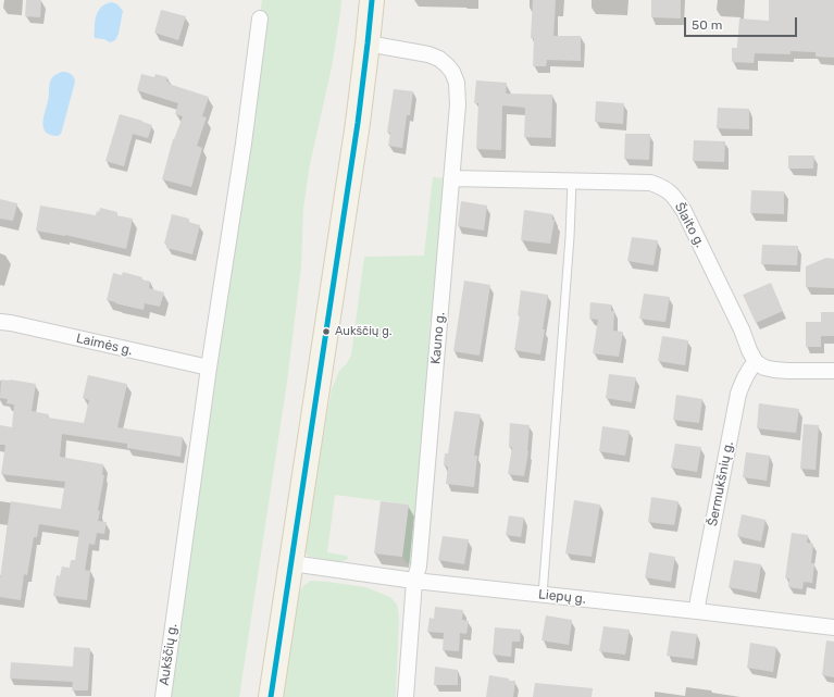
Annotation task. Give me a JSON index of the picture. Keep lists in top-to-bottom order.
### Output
{
  "streets": {
    "street": [
      "Šlaito g.",
      "Kauno g.",
      "Laimės g.",
      "Šermukšnių g.",
      "Liepų g.",
      "Aukščių g."
    ]
  },
  "crossings": [
    ["Šlaito g.", "Kauno g."],
    ["Šlaito g.", "Šermukšnių g."],
    ["Kauno g.", "Liepų g."],
    ["Laimės g.", "Aukščių g."],
    ["Šermukšnių g.", "Liepų g."]
  ],
  "places": ["Aukščių g."],
  "scale_bar": "50 m"
}
